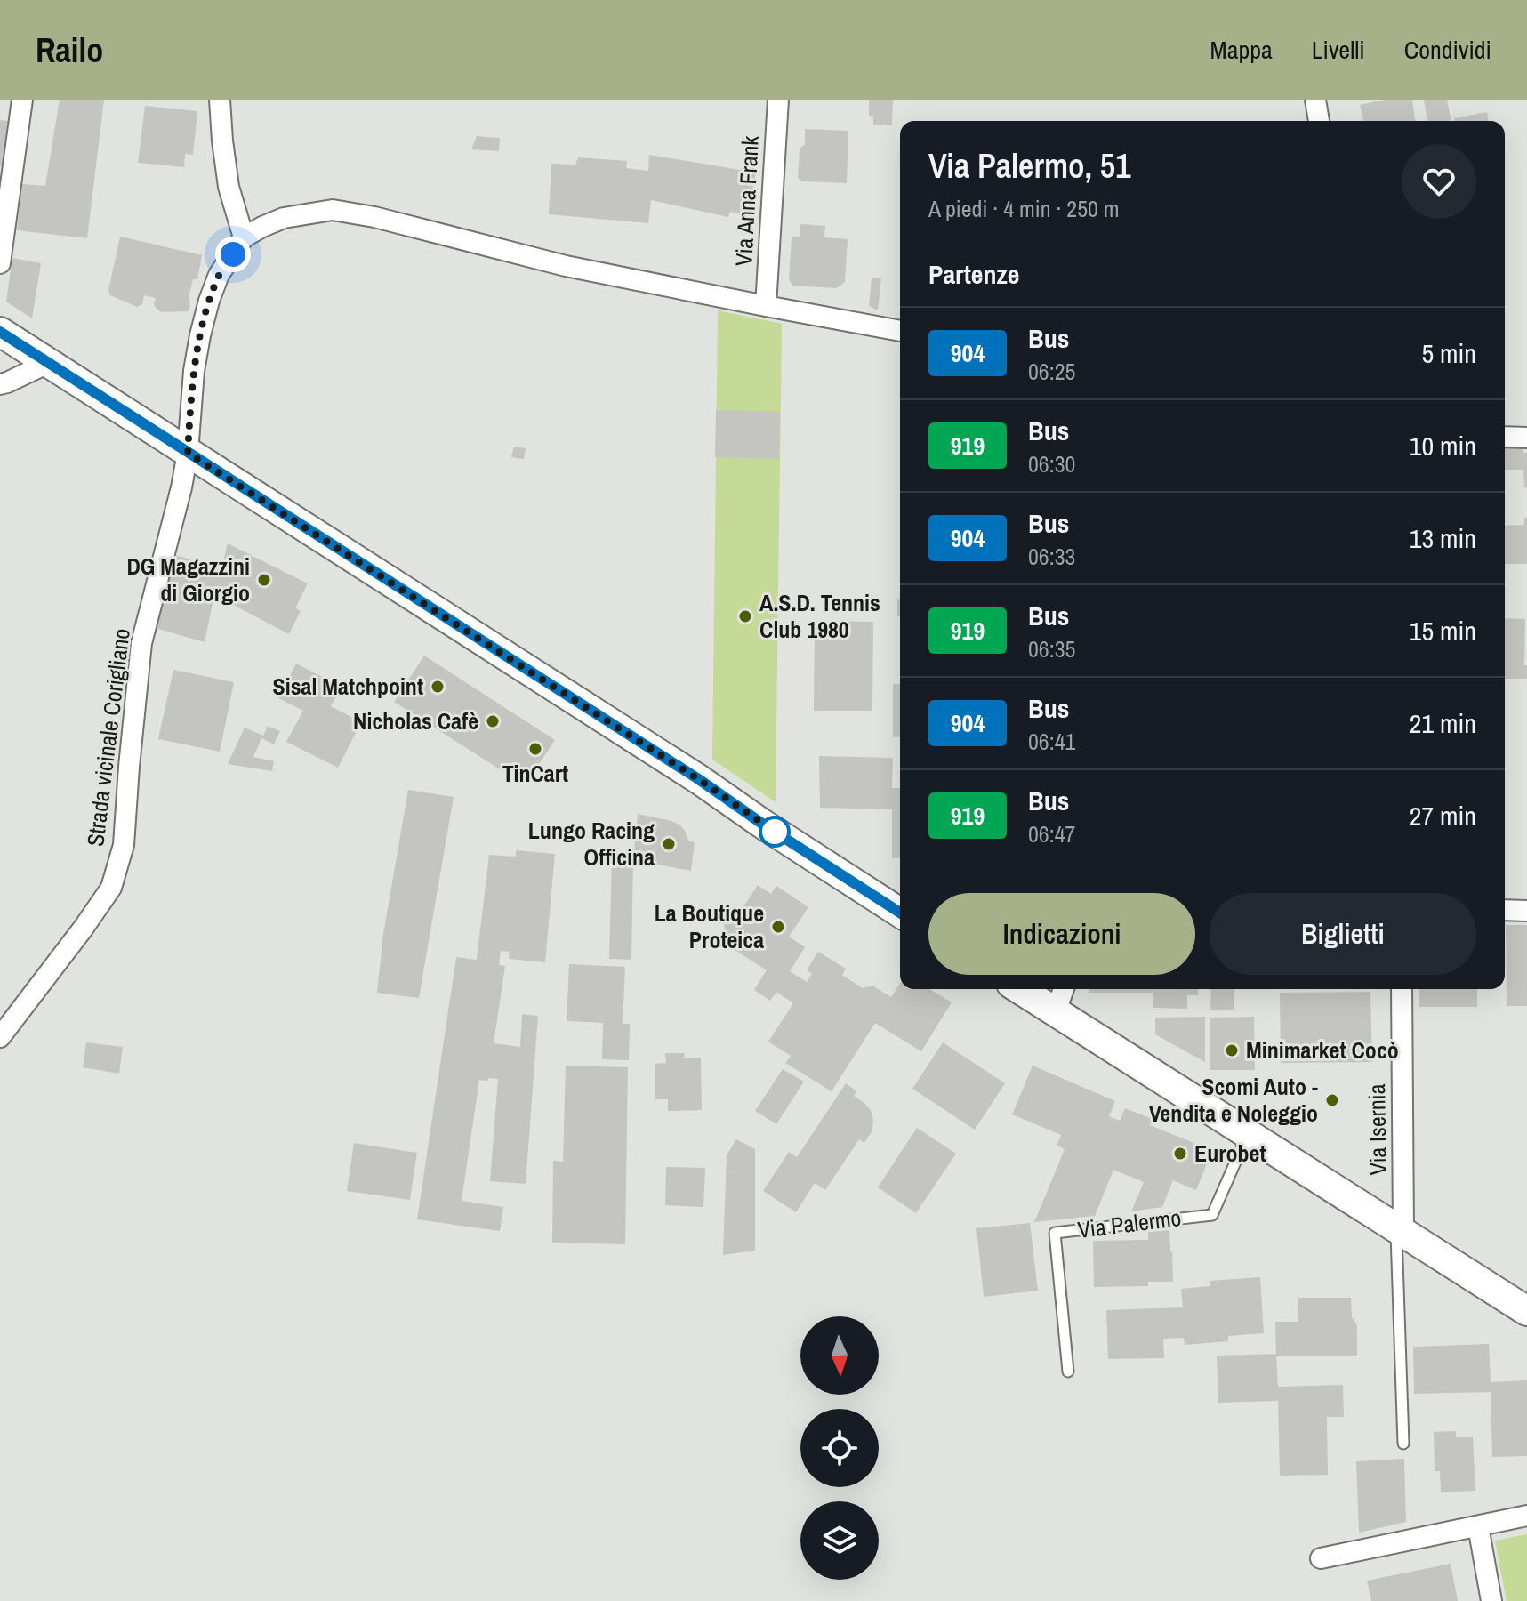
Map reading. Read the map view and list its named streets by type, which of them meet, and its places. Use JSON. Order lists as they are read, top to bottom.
{
  "streets": {
    "street": ["Via Anna Frank", "Strada vicinale Corigliano", "Via Isernia"],
    "lane": ["Via Palermo"]
  },
  "places": [
    "DG Magazzini di Giorgio",
    "A.S.D. Tennis Club 1980",
    "Sisal Matchpoint",
    "Nicholas Cafè",
    "TinCart",
    "Lungo Racing Officina",
    "La Boutique Proteica",
    "Minimarket Cocò",
    "Scomi Auto - Vendita e Noleggio",
    "Eurobet"
  ],
  "lines": ["bus line 904"],
  "north": "bottom",
  "page": {
    "header": "Railo",
    "nav": ["Mappa", "Livelli", "Condividi"],
    "heading": [
      ["Via Palermo, 51", "A piedi · 4 min · 250 m"],
      "Partenze"
    ],
    "list": [
      {
        "mark": "904",
        "name": "Bus",
        "note": "06:25",
        "value": "5 min"
      },
      {
        "mark": "919",
        "name": "Bus",
        "note": "06:30",
        "value": "10 min"
      },
      {
        "mark": "904",
        "name": "Bus",
        "note": "06:33",
        "value": "13 min"
      },
      {
        "mark": "919",
        "name": "Bus",
        "note": "06:35",
        "value": "15 min"
      },
      {
        "mark": "904",
        "name": "Bus",
        "note": "06:41",
        "value": "21 min"
      },
      {
        "mark": "919",
        "name": "Bus",
        "note": "06:47",
        "value": "27 min"
      }
    ],
    "buttons": ["Indicazioni", "Biglietti"]
  }
}
